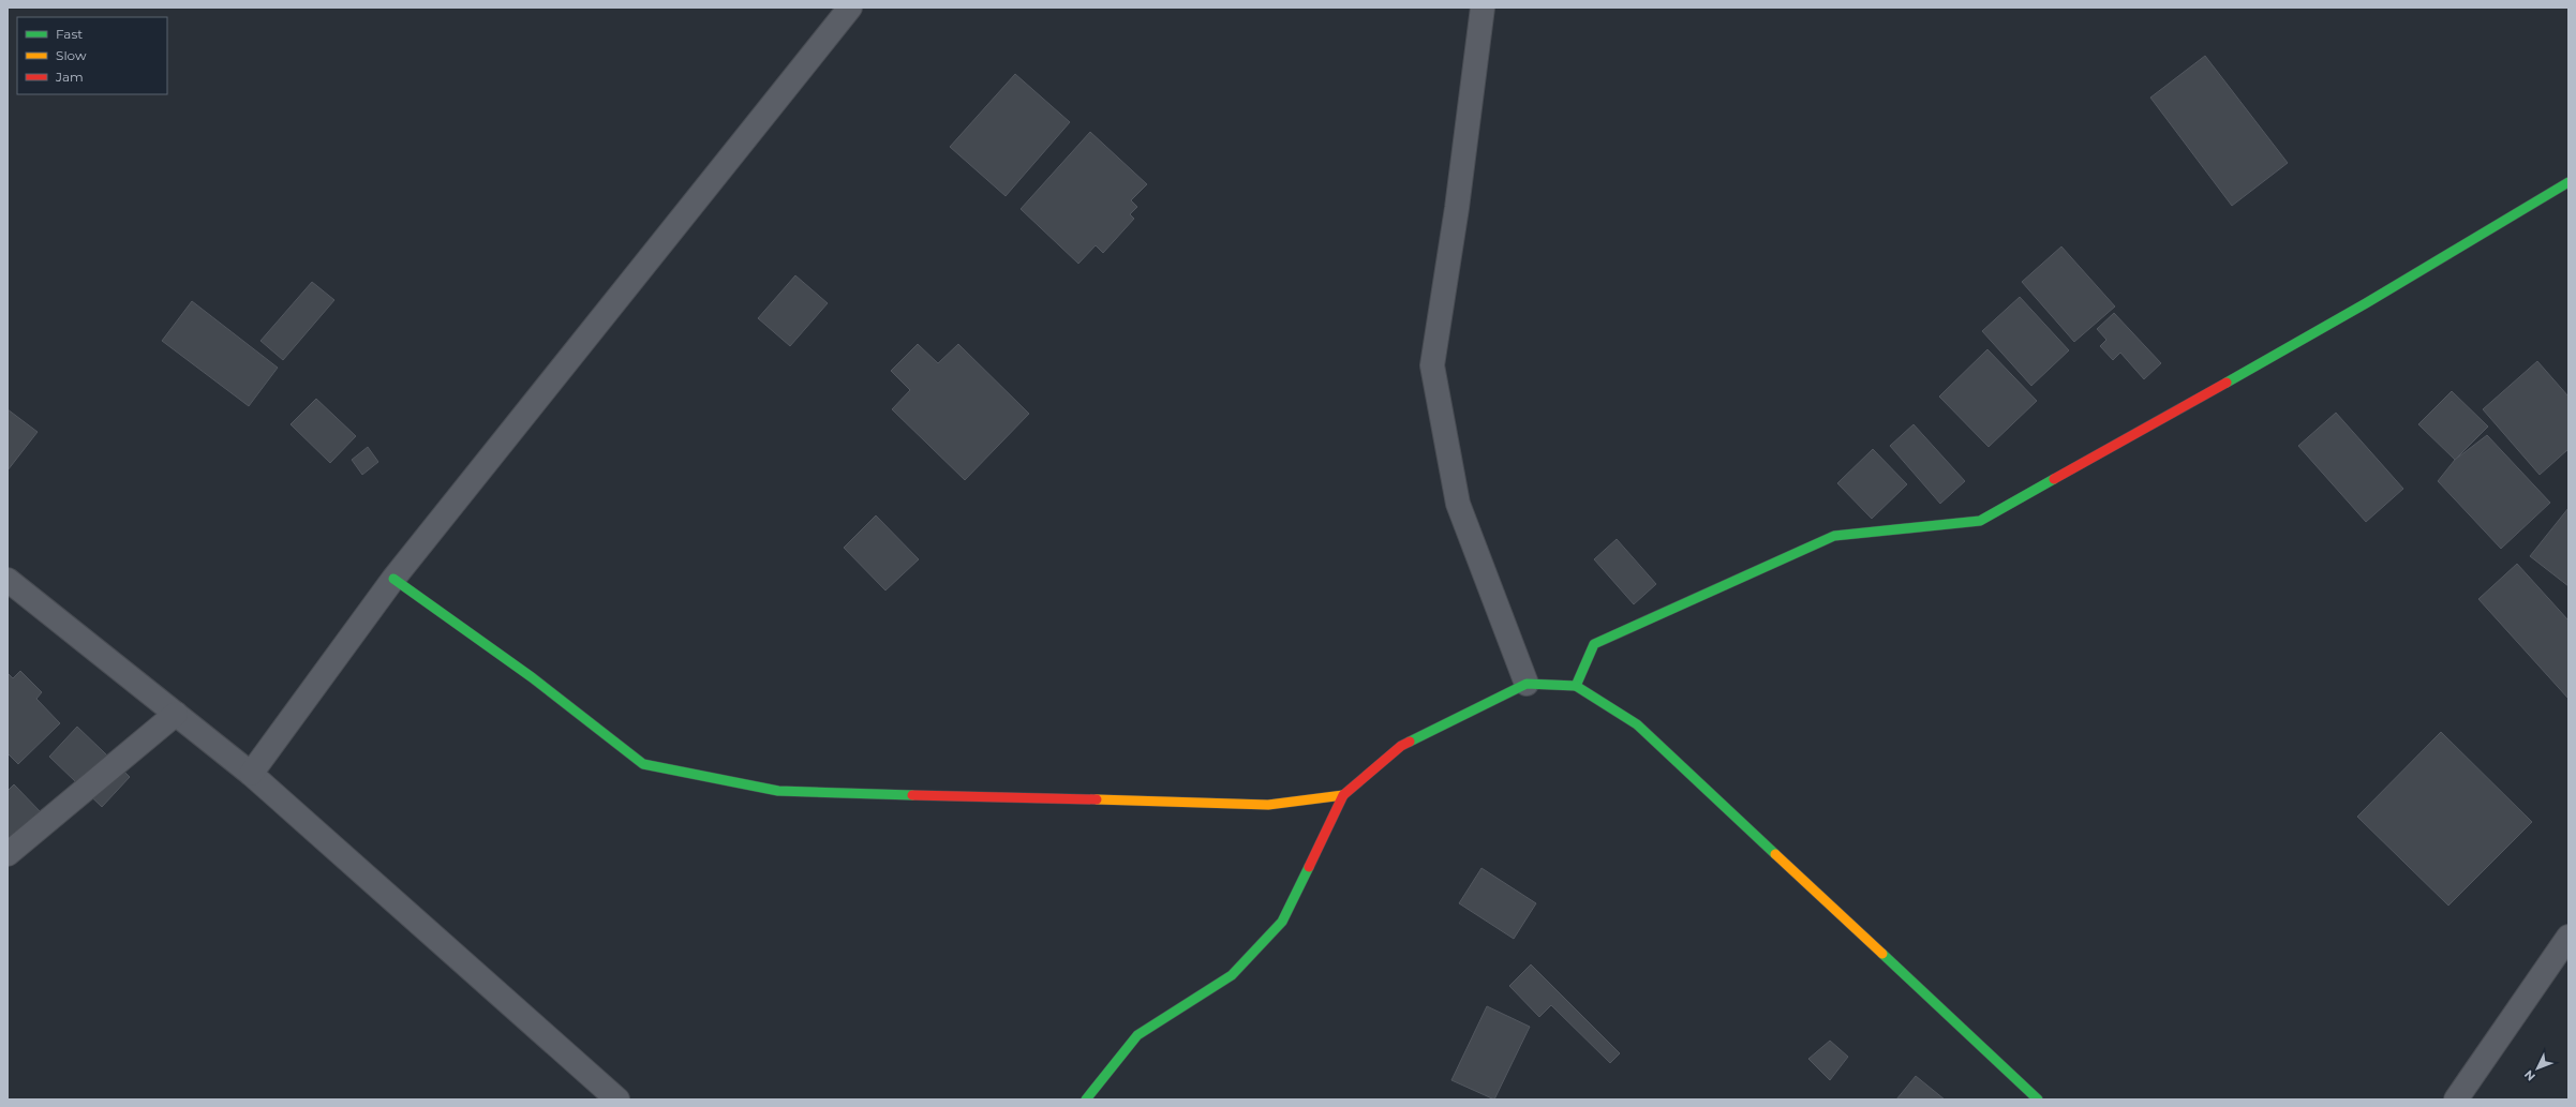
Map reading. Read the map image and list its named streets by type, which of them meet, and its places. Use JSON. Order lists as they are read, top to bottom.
{
  "legend": ["Fast", "Slow", "Jam"],
  "north": "bottom left"
}
